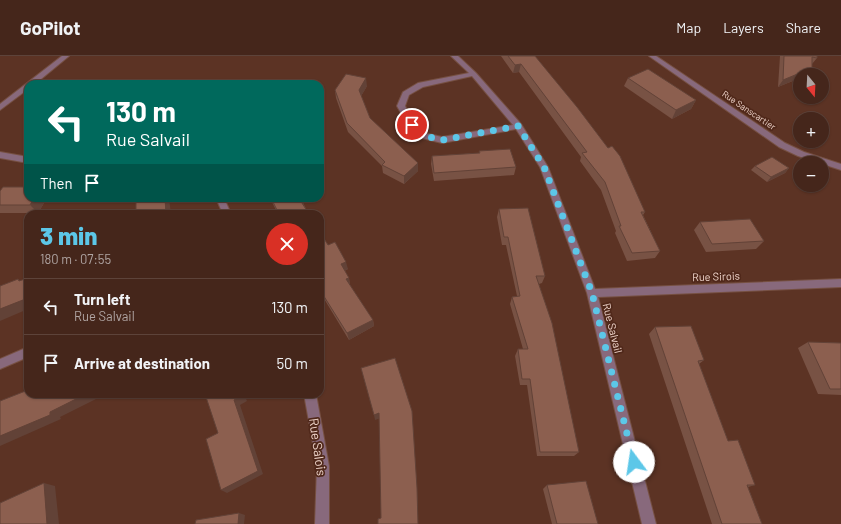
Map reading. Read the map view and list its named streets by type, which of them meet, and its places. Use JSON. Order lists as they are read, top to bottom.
{
  "streets": {
    "street": [
      "Rue Sanscartier",
      "Rue Sirois",
      "Rue Salvail",
      "Rue Salois"
    ]
  },
  "crossings": [
    ["Rue Sirois", "Rue Salvail"]
  ],
  "north": "bottom",
  "page": {
    "header": "GoPilot",
    "nav": ["Map", "Layers", "Share"],
    "map_buttons": ["+", "−"],
    "turn": ["130 m", "Rue Salvail"],
    "then": "Then",
    "heading": ["3 min", "180 m · 07:55"],
    "list": [
      {
        "name": "Turn left",
        "note": "Rue Salvail",
        "value": "130 m"
      },
      {
        "name": "Arrive at destination",
        "value": "50 m"
      }
    ]
  }
}
